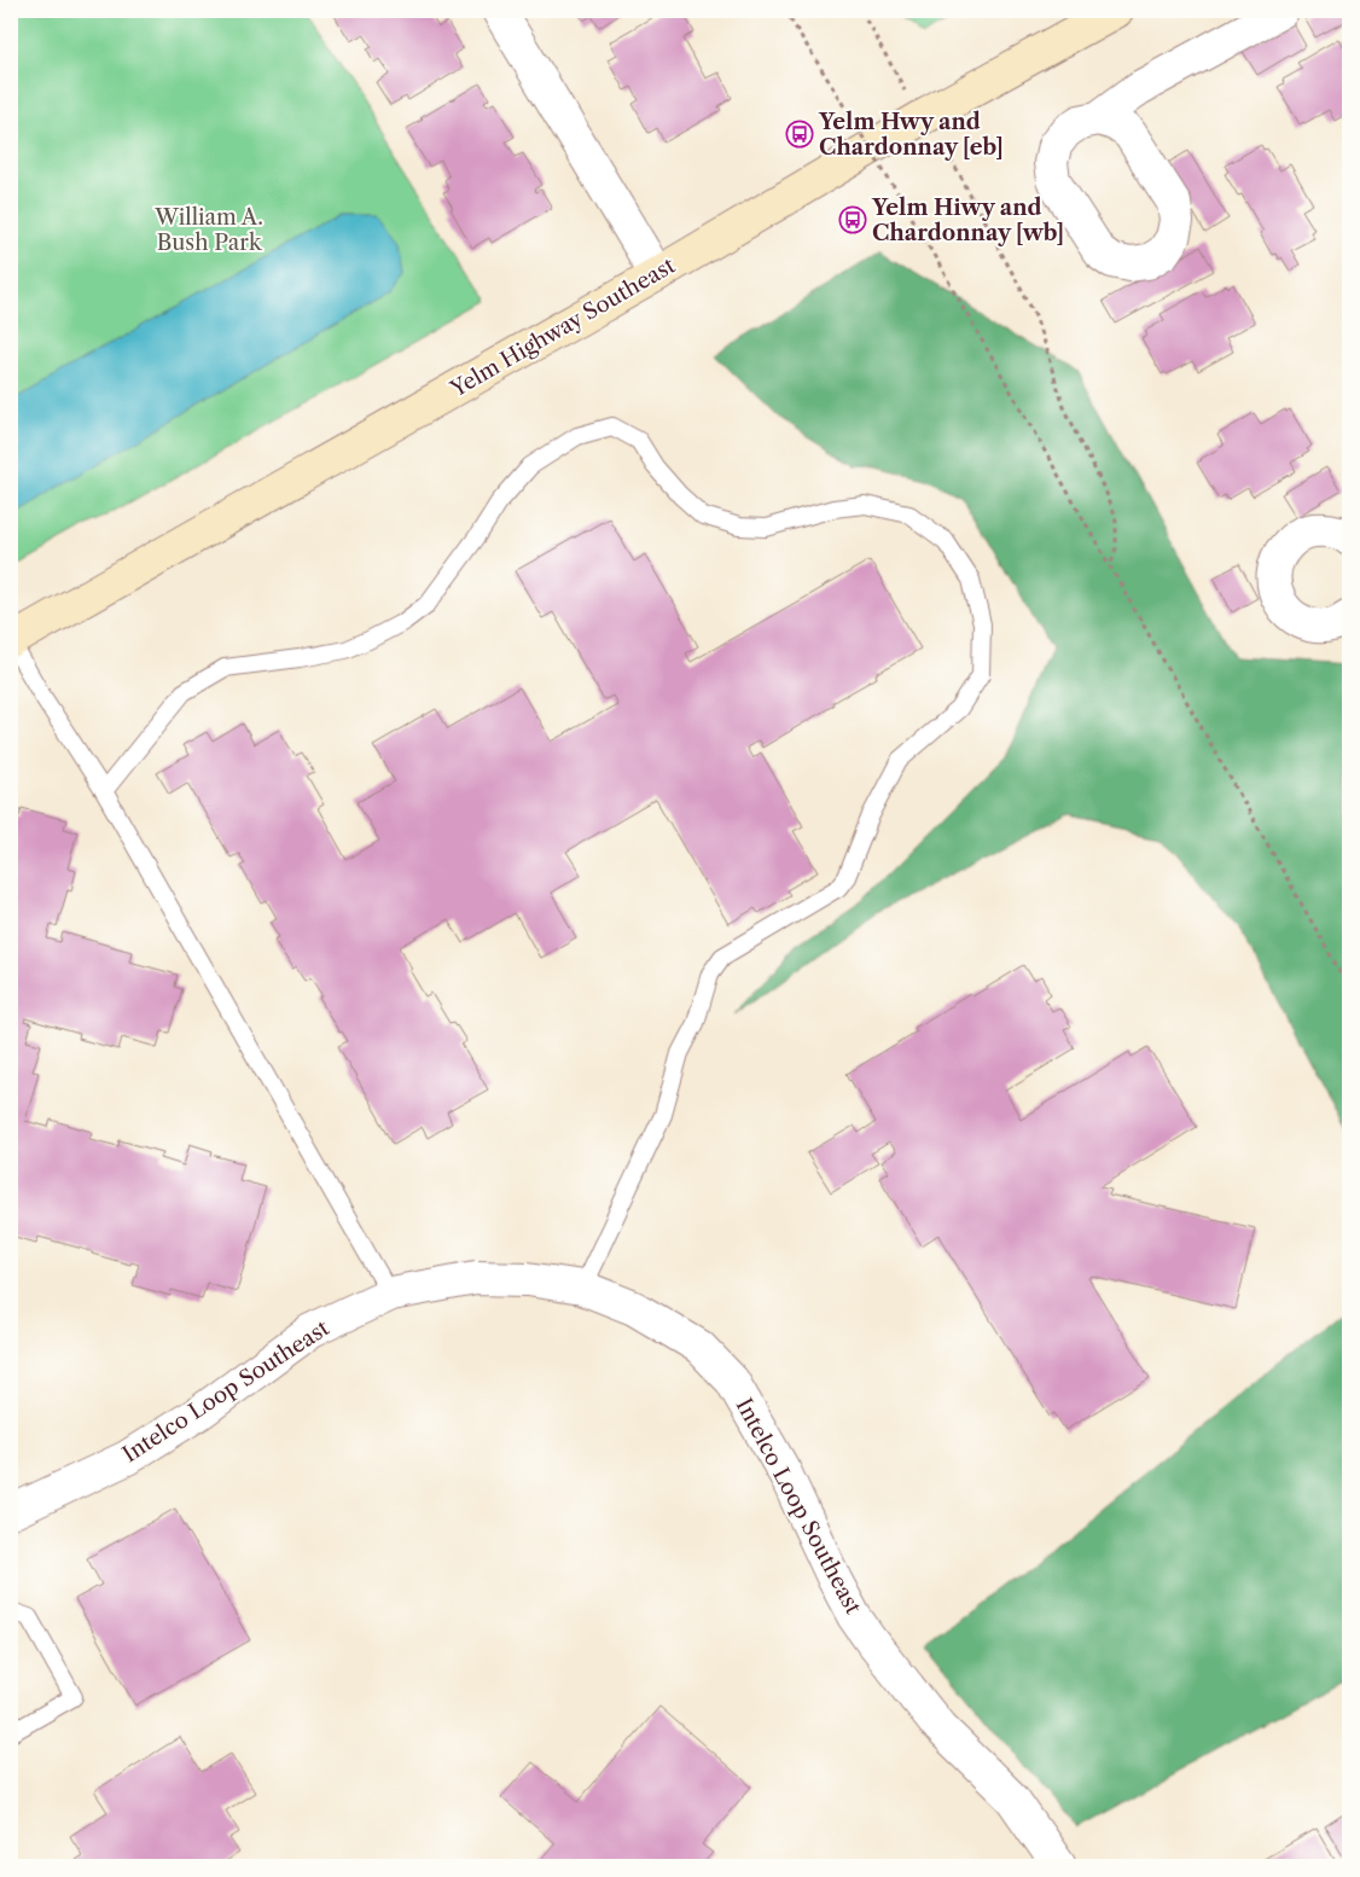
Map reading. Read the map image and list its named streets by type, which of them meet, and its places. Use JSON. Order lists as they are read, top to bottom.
{
  "streets": {
    "main road": ["Yelm Highway Southeast"],
    "street": ["Intelco Loop Southeast"]
  },
  "parks": ["William A. Bush Park"],
  "places": {
    "bus stop": ["Yelm Hwy and Chardonnay [eb]", "Yelm Hiwy and Chardonnay [wb]"]
  }
}
